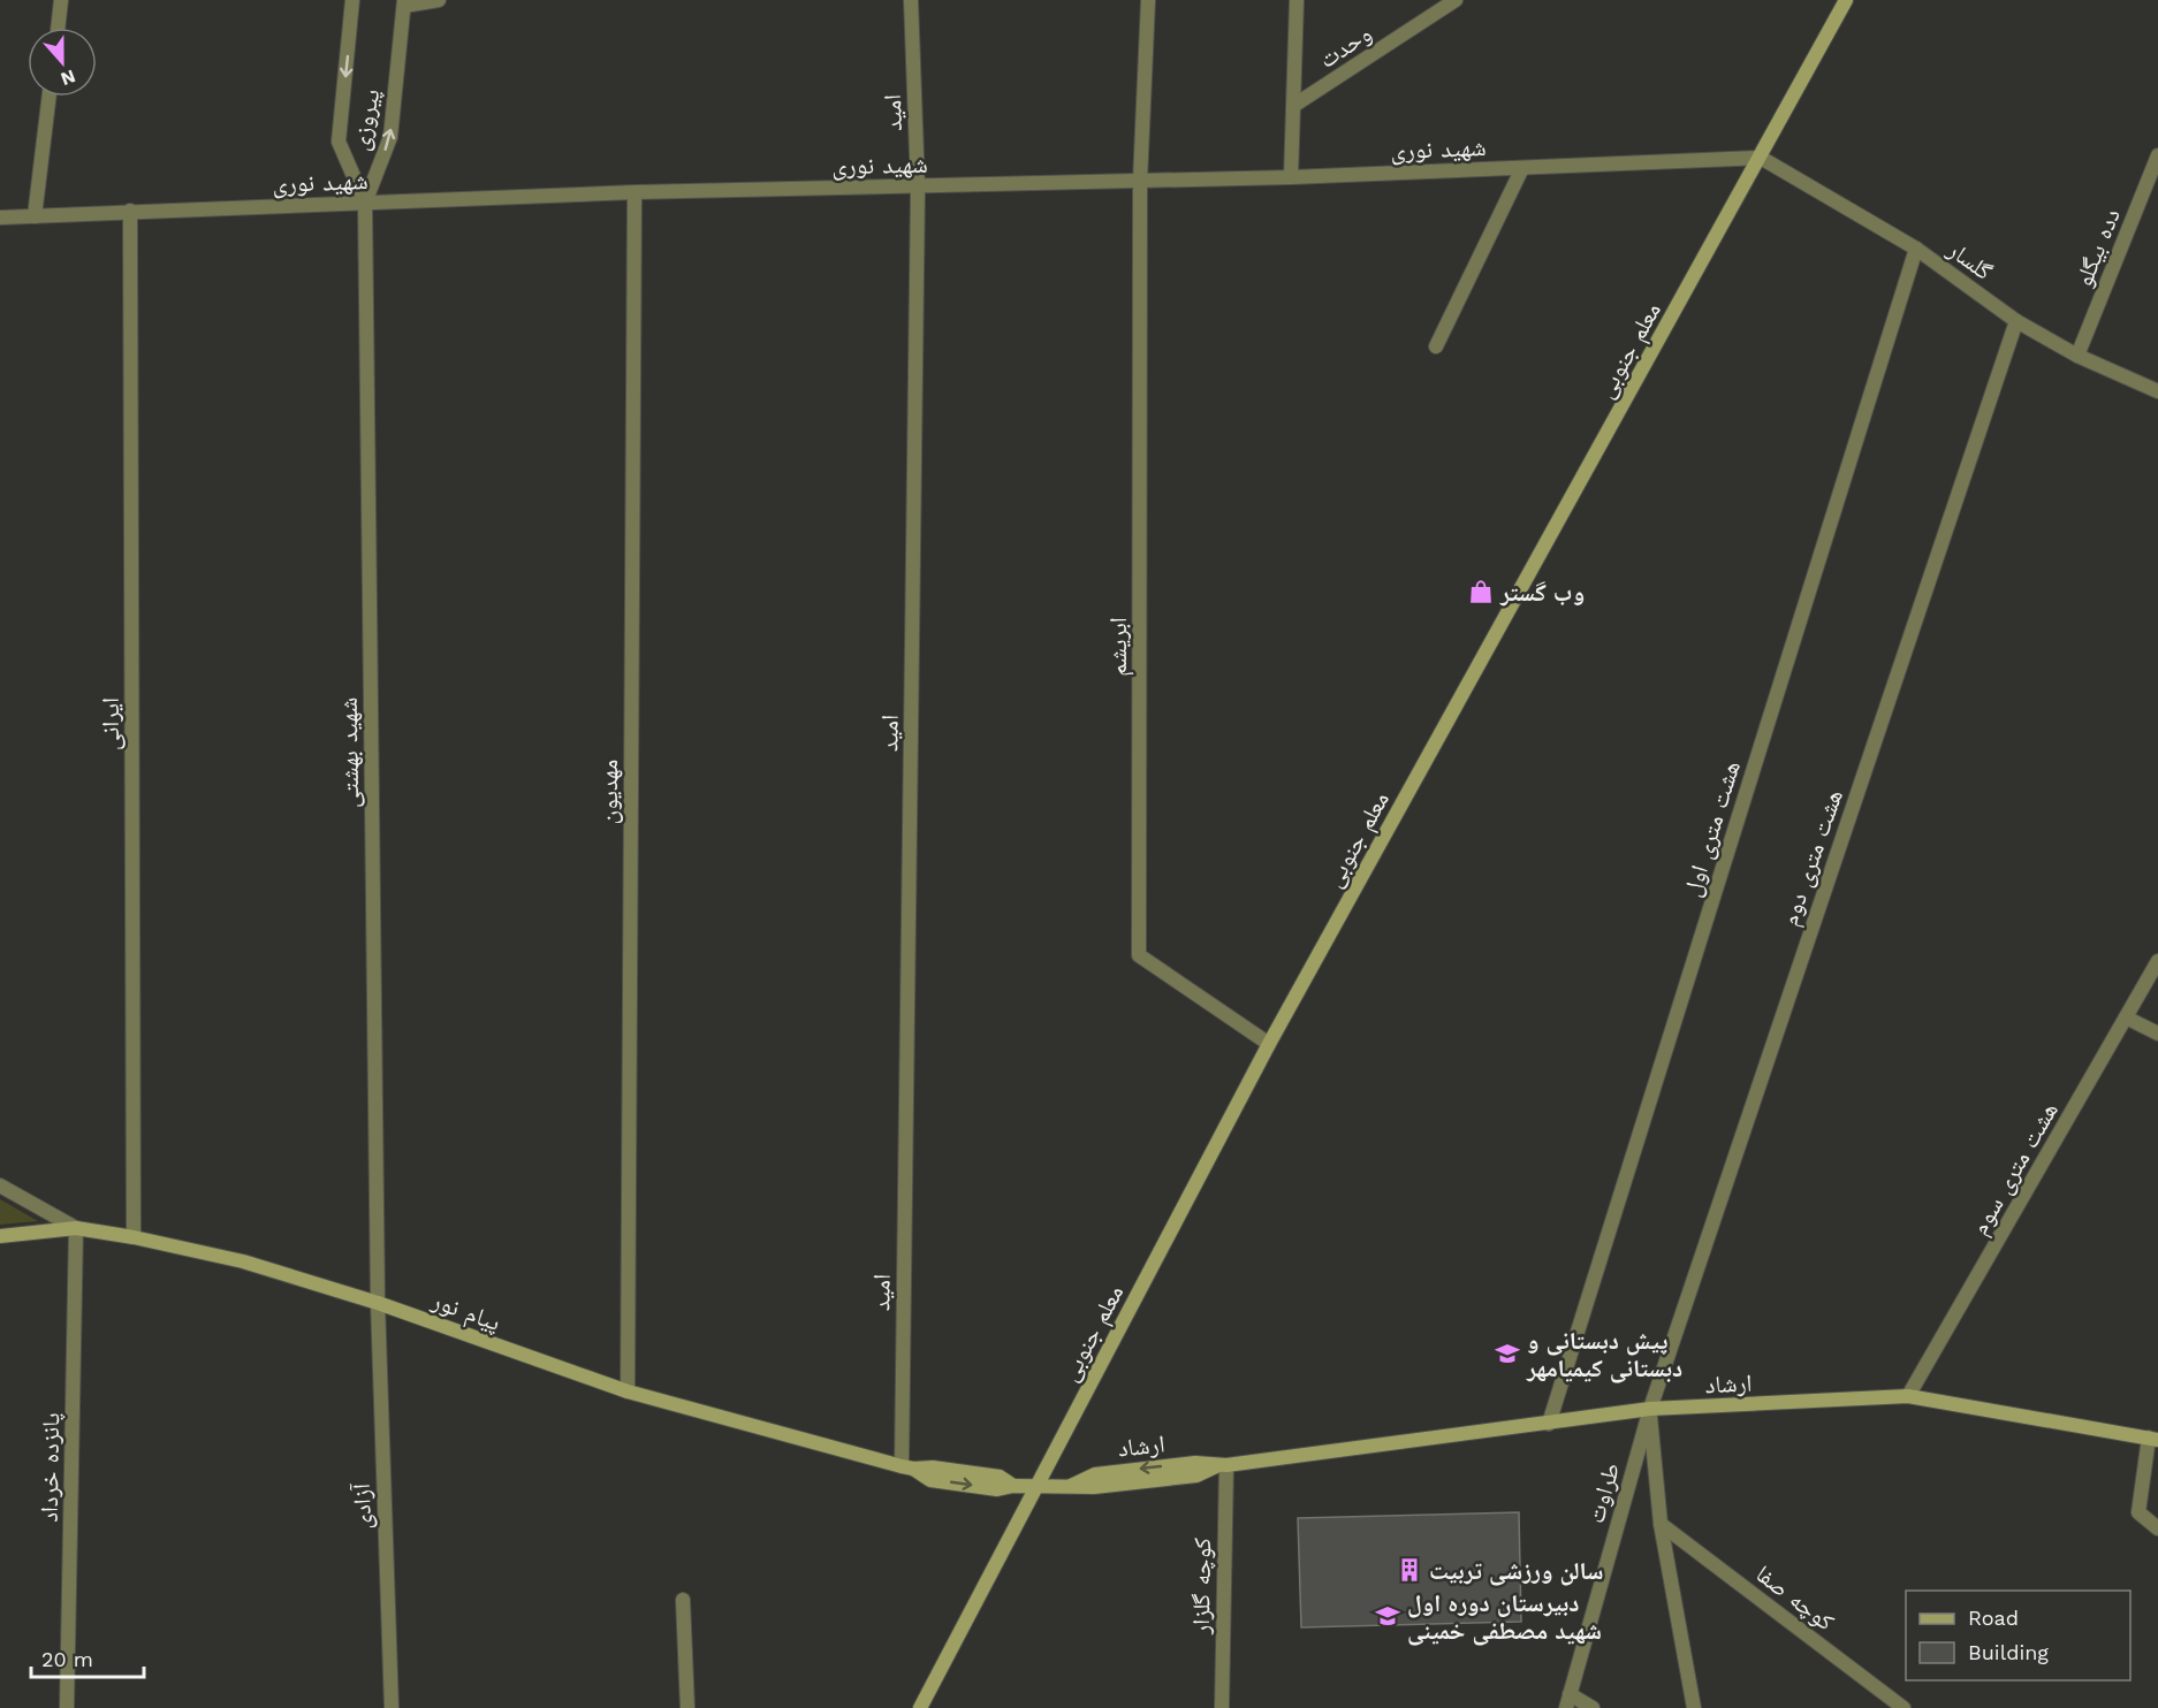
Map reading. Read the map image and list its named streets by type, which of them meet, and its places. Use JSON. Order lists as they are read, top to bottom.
{
  "streets": {
    "main road": ["معلم جنوبی", "پیام نور", "ارشاد"],
    "street": [
      "وحدت",
      "امید",
      "پیروزی",
      "شهید نوری",
      "دده بیگلو",
      "گلسار",
      "ابریشم",
      "ایرانی",
      "شهید بهشتی",
      "مهدیون",
      "هشت متری اول",
      "هشت متری دوم",
      "هشت متری سوم",
      "پانزده خرداد",
      "طراوت",
      "آزادی",
      "کوچه گلزار",
      "کوچه صفا"
    ]
  },
  "crossings": [
    ["امید", "شهید نوری"],
    ["امید", "پیام نور"],
    ["پیروزی", "شهید نوری"],
    ["پیروزی", "شهید بهشتی"],
    ["شهید نوری", "گلسار"],
    ["شهید نوری", "معلم جنوبی"],
    ["شهید نوری", "ابریشم"],
    ["شهید نوری", "ایرانی"],
    ["شهید نوری", "شهید بهشتی"],
    ["شهید نوری", "مهدیون"],
    ["دده بیگلو", "گلسار"],
    ["گلسار", "معلم جنوبی"],
    ["گلسار", "هشت متری اول"],
    ["گلسار", "هشت متری دوم"],
    ["معلم جنوبی", "ابریشم"],
    ["معلم جنوبی", "پیام نور"],
    ["معلم جنوبی", "ارشاد"],
    ["ایرانی", "پیام نور"],
    ["شهید بهشتی", "پیام نور"],
    ["شهید بهشتی", "آزادی"],
    ["مهدیون", "پیام نور"],
    ["هشت متری اول", "ارشاد"],
    ["هشت متری دوم", "ارشاد"],
    ["هشت متری دوم", "طراوت"],
    ["هشت متری سوم", "ارشاد"],
    ["پیام نور", "ارشاد"],
    ["پیام نور", "پانزده خرداد"],
    ["پیام نور", "آزادی"],
    ["ارشاد", "طراوت"],
    ["ارشاد", "کوچه گلزار"]
  ],
  "places": {
    "shop": ["وب گستر"],
    "school or university": ["پیش دبستانی و دبستانی کیمیامهر", "دبیرستان دوره اول شهید مصطفی خمینی"],
    "building": ["سالن ورزشی تربیت"]
  },
  "legend": ["Road", "Building"],
  "scale_bar": "20 m",
  "north": "bottom"
}
